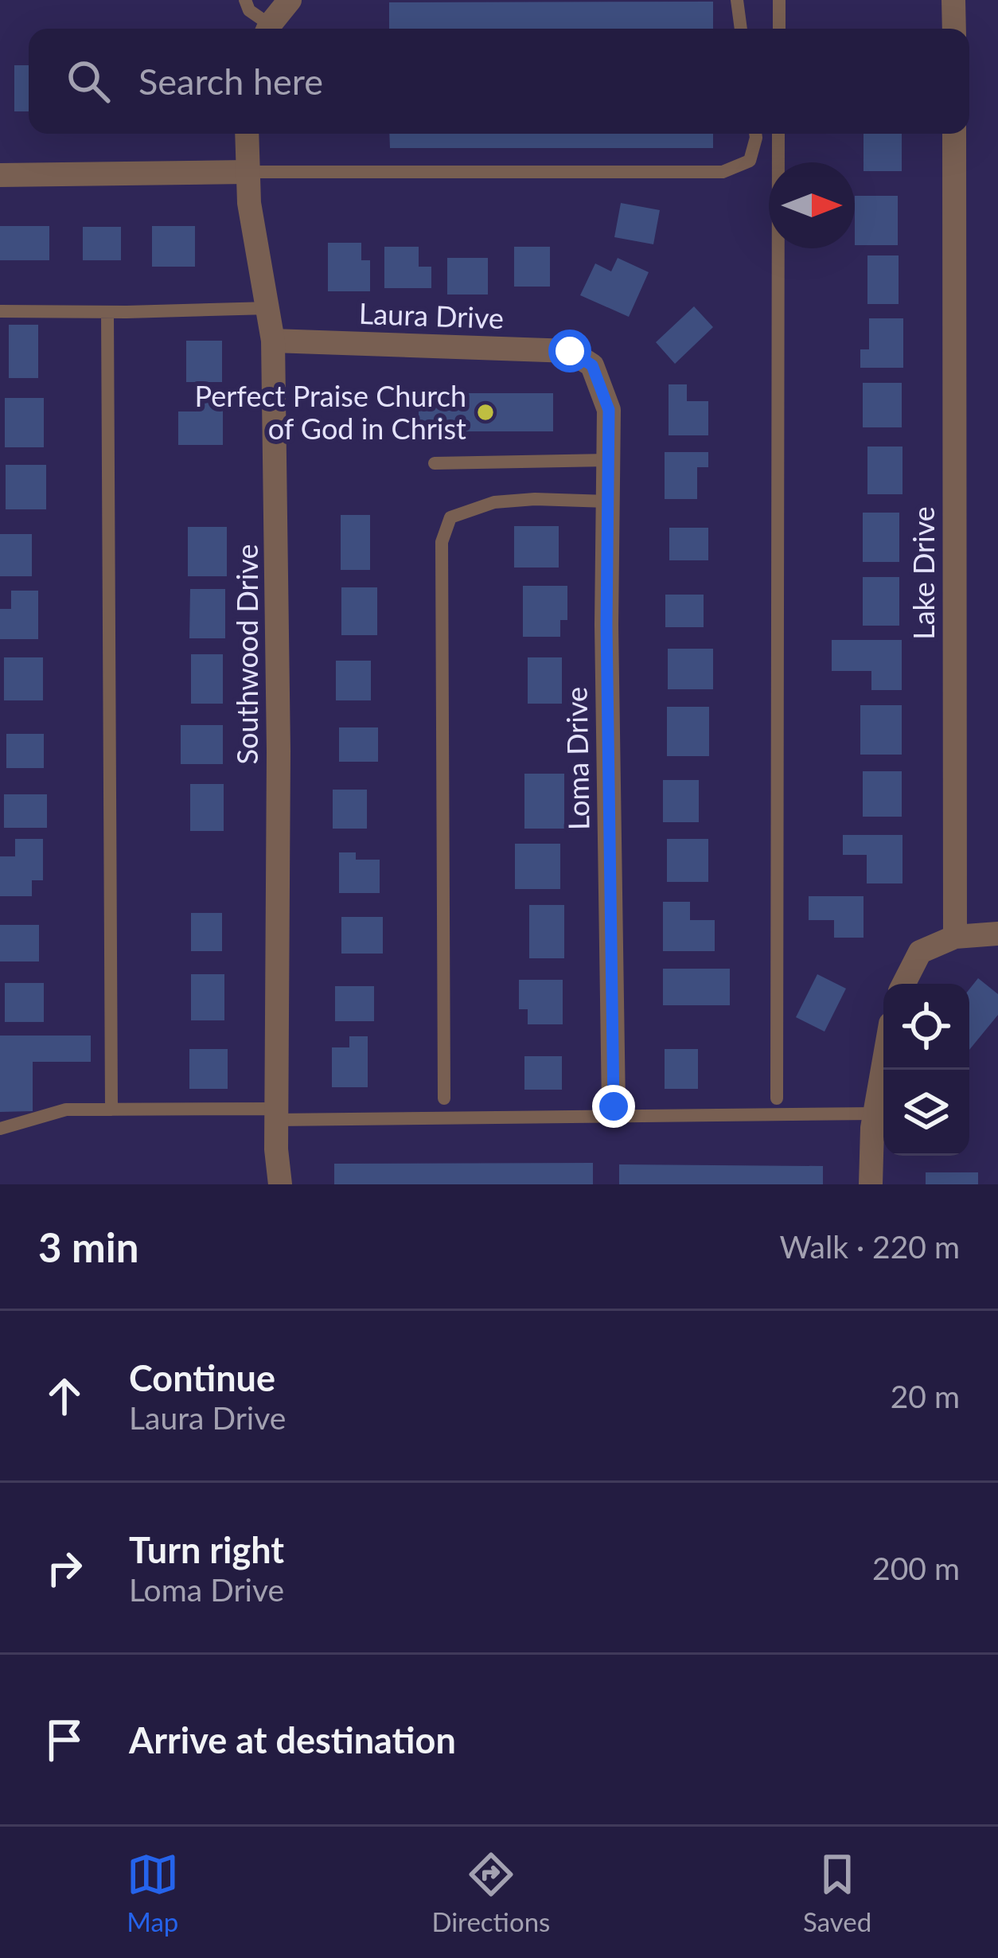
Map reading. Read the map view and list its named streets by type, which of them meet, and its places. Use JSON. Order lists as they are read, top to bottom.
{
  "streets": {
    "street": [
      "Laura Drive",
      "Lake Drive",
      "Southwood Drive",
      "Loma Drive"
    ]
  },
  "crossings": [
    ["Laura Drive", "Southwood Drive"],
    ["Laura Drive", "Loma Drive"]
  ],
  "places": ["Perfect Praise Church of God in Christ"],
  "north": "right",
  "page": {
    "search": "Search here",
    "heading": ["3 min", "Walk · 220 m"],
    "list": [
      ["Continue", "Laura Drive", "20 m"],
      ["Turn right", "Loma Drive", "200 m"],
      "Arrive at destination"
    ],
    "nav": ["Map", "Directions", "Saved"]
  }
}
